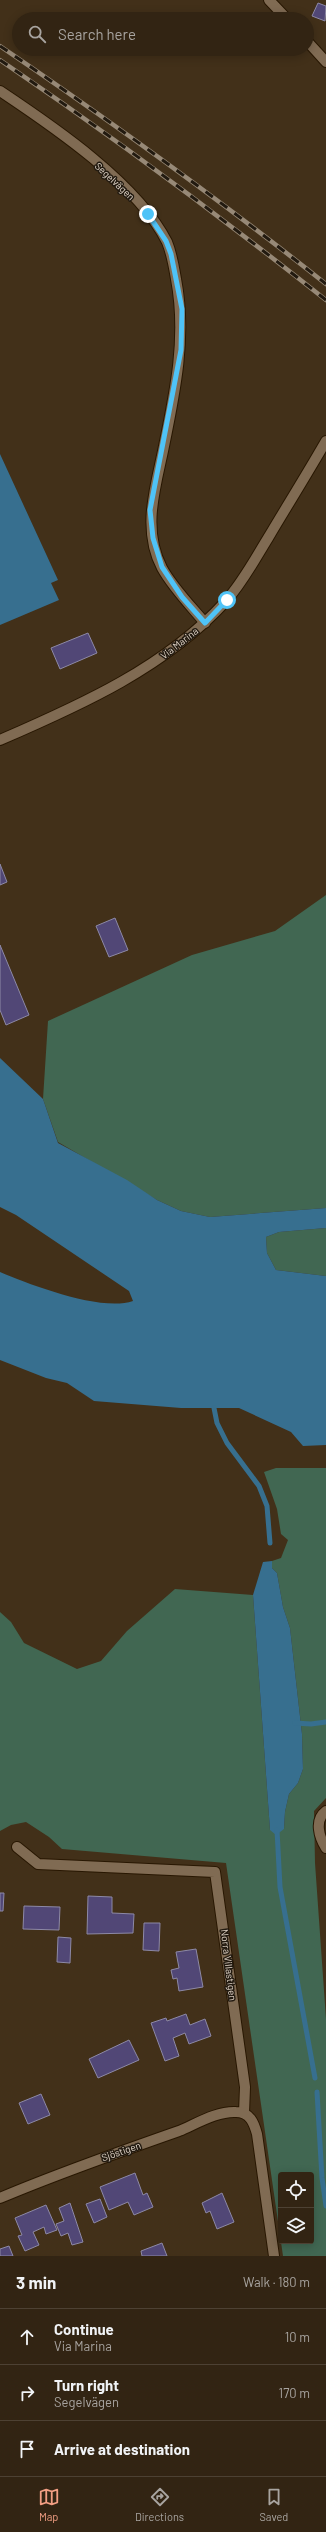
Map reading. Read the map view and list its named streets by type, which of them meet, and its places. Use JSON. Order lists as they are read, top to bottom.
{
  "streets": {
    "street": [
      "Segelvägen",
      "Via Marina",
      "Norra Villastigen",
      "Sjöstigen"
    ]
  },
  "crossings": [
    ["Segelvägen", "Via Marina"],
    ["Norra Villastigen", "Sjöstigen"]
  ],
  "page": {
    "search": "Search here",
    "heading": ["3 min", "Walk · 180 m"],
    "list": [
      ["Continue", "Via Marina", "10 m"],
      ["Turn right", "Segelvägen", "170 m"],
      "Arrive at destination"
    ],
    "nav": ["Map", "Directions", "Saved"]
  }
}
